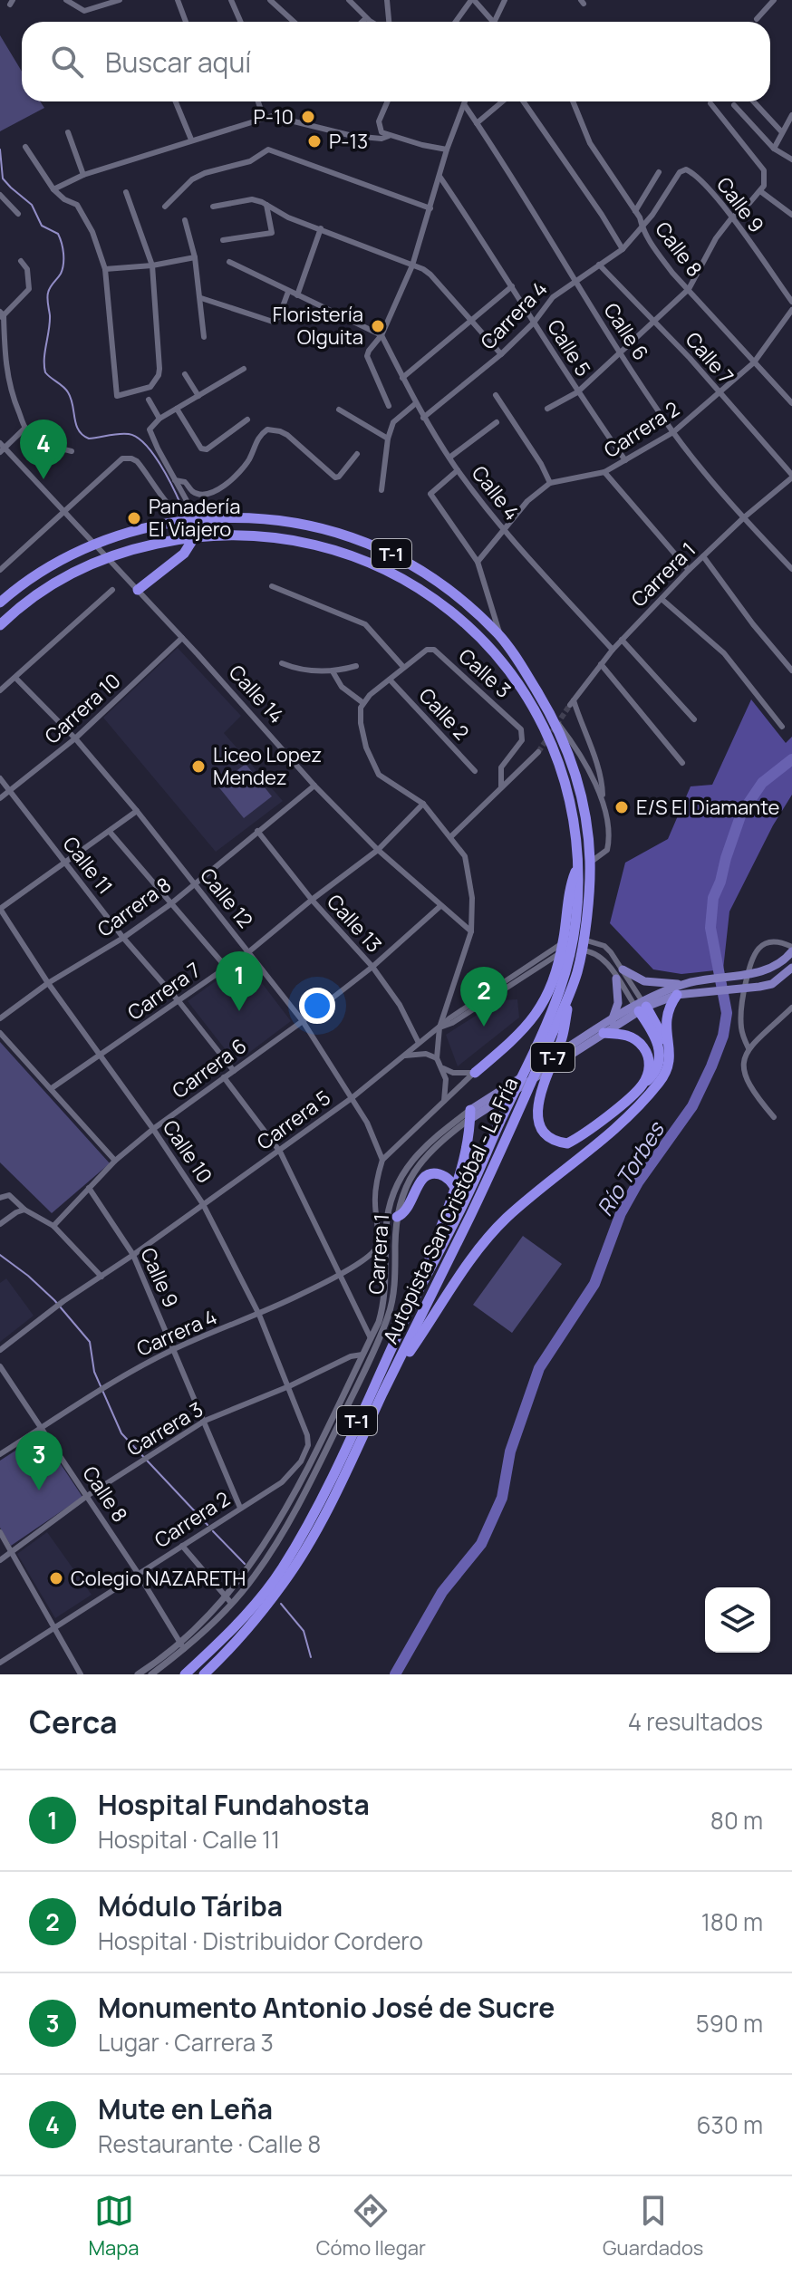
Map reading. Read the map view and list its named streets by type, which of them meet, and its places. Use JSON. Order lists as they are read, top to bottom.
{
  "streets": {
    "highway": ["T-1", "Autopista San Cristóbal - La Fría"],
    "main road": ["Carrera 1", "T-7"],
    "street": [
      "Calle 9",
      "Calle 8",
      "Carrera 4",
      "Calle 6",
      "Calle 5",
      "Calle 7",
      "Carrera 2",
      "Calle 4",
      "Calle 3",
      "Calle 14",
      "Carrera 10",
      "Calle 2",
      "Calle 11",
      "Calle 12",
      "Carrera 8",
      "Calle 13",
      "Carrera 7",
      "Carrera 6",
      "Carrera 5",
      "Calle 10",
      "Carrera 3"
    ]
  },
  "crossings": [
    ["Calle 9", "Carrera 4"],
    ["Calle 9", "Carrera 2"],
    ["Calle 9", "Carrera 6"],
    ["Calle 9", "Carrera 5"],
    ["Calle 9", "Carrera 3"],
    ["Calle 8", "Carrera 4"],
    ["Calle 8", "Carrera 2"],
    ["Calle 8", "Carrera 1"],
    ["Calle 8", "Carrera 3"],
    ["Carrera 4", "Calle 6"],
    ["Carrera 4", "Calle 5"],
    ["Carrera 4", "Calle 7"],
    ["Carrera 4", "Calle 4"],
    ["Carrera 4", "Calle 12"],
    ["Carrera 4", "Calle 10"],
    ["Calle 6", "Carrera 2"],
    ["Calle 6", "Carrera 1"],
    ["Calle 5", "Carrera 2"],
    ["Calle 7", "Carrera 2"],
    ["Calle 7", "Carrera 1"],
    ["Carrera 2", "Calle 4"],
    ["Carrera 2", "Calle 10"],
    ["Calle 4", "Carrera 1"],
    ["T-1", "Autopista San Cristóbal - La Fría"],
    ["Carrera 1", "T-7"],
    ["Carrera 1", "Carrera 3"],
    ["Calle 3", "Calle 2"],
    ["Calle 14", "Carrera 10"],
    ["Calle 14", "Carrera 8"],
    ["Calle 14", "Carrera 7"],
    ["Calle 14", "Carrera 6"],
    ["Carrera 10", "Calle 11"],
    ["Carrera 10", "Calle 12"],
    ["Calle 11", "Carrera 8"],
    ["Calle 11", "Carrera 7"],
    ["Calle 11", "Carrera 6"],
    ["Calle 12", "Carrera 8"],
    ["Calle 12", "Carrera 7"],
    ["Calle 12", "Carrera 6"],
    ["Calle 12", "Carrera 5"],
    ["Carrera 8", "Calle 13"],
    ["Carrera 8", "Calle 10"],
    ["Calle 13", "Carrera 7"],
    ["Calle 13", "Carrera 6"],
    ["Calle 13", "Carrera 5"],
    ["Carrera 7", "Calle 10"],
    ["Carrera 6", "Calle 10"],
    ["Carrera 5", "Calle 10"],
    ["Calle 10", "Carrera 3"]
  ],
  "water": ["Río Torbes"],
  "places": [
    "P-10",
    "P-13",
    "Floristería Olguita",
    "Panadería El Viajero",
    "Liceo Lopez Mendez",
    "E/S El Diamante",
    "Colegio NAZARETH"
  ],
  "page": {
    "search": "Buscar aquí",
    "pins": [
      "4",
      "1",
      "2",
      "3"
    ],
    "heading": ["Cerca", "4 resultados"],
    "list": [
      {
        "mark": "1",
        "name": "Hospital Fundahosta",
        "note": "Hospital · Calle 11",
        "value": "80 m"
      },
      {
        "mark": "2",
        "name": "Módulo Táriba",
        "note": "Hospital · Distribuidor Cordero",
        "value": "180 m"
      },
      {
        "mark": "3",
        "name": "Monumento Antonio José de Sucre",
        "note": "Lugar · Carrera 3",
        "value": "590 m"
      },
      {
        "mark": "4",
        "name": "Mute en Leña",
        "note": "Restaurante · Calle 8",
        "value": "630 m"
      }
    ],
    "nav": ["Mapa", "Cómo llegar", "Guardados"]
  }
}
